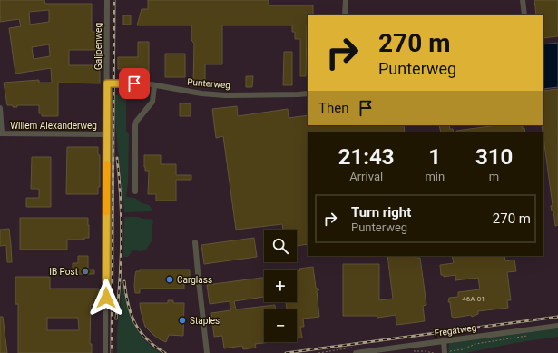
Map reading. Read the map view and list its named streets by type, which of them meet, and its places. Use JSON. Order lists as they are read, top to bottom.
{
  "streets": {
    "street": [
      "Galjoenweg",
      "Punterweg",
      "Willem Alexanderweg",
      "Fregatweg"
    ]
  },
  "crossings": [
    ["Galjoenweg", "Punterweg"],
    ["Galjoenweg", "Willem Alexanderweg"]
  ],
  "places": ["IB Post", "Carglass", "Staples"],
  "house_numbers": ["46A-01"],
  "page": {
    "turn": ["270 m", "Punterweg"],
    "then": "Then",
    "eta": [
      "21:43",
      "Arrival",
      "1",
      "min",
      "310",
      "m"
    ],
    "list": [
      {
        "name": "Turn right",
        "note": "Punterweg",
        "value": "270 m"
      }
    ],
    "map_buttons": ["+", "−"]
  }
}
